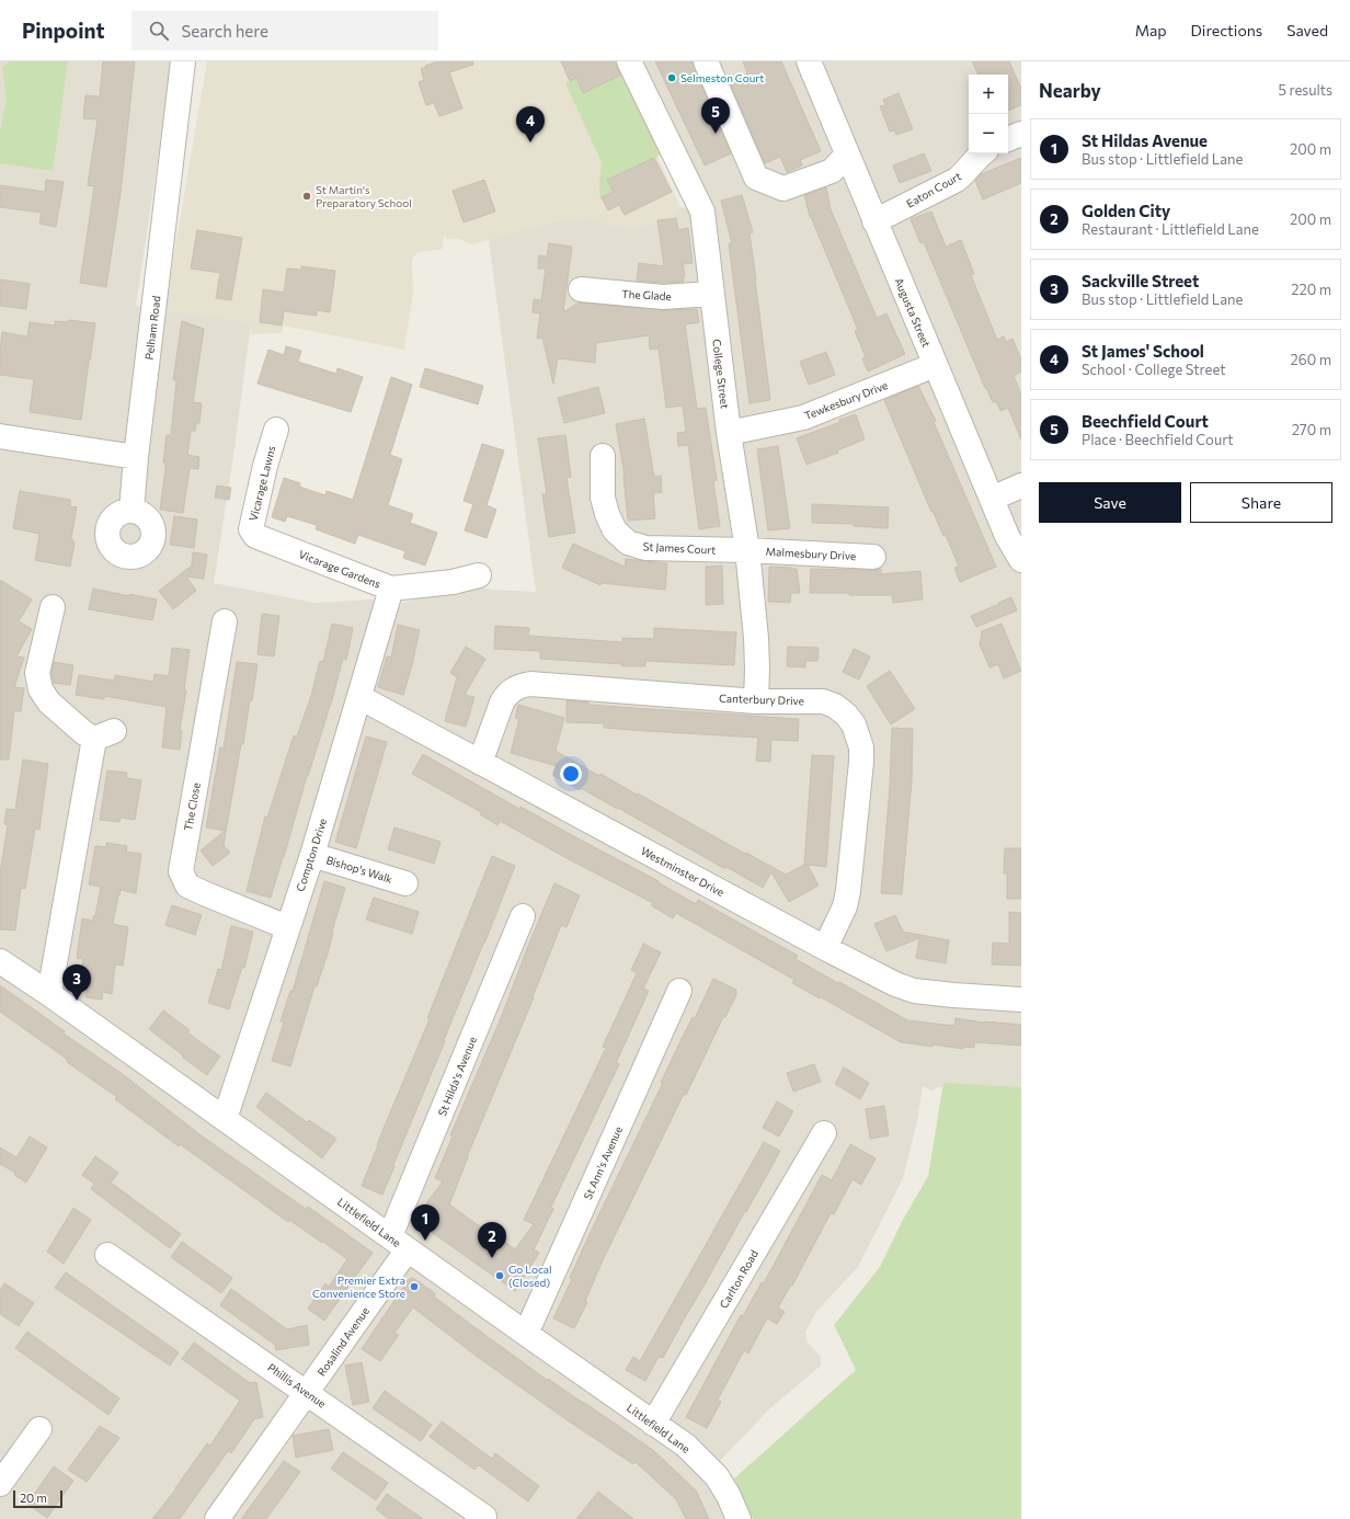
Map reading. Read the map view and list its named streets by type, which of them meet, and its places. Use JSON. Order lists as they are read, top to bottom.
{
  "streets": {
    "street": [
      "Eaton Court",
      "The Glade",
      "Augusta Street",
      "Pelham Road",
      "College Street",
      "Tewkesbury Drive",
      "Vicarage Lawns",
      "St James Court",
      "Malmesbury Drive",
      "Vicarage Gardens",
      "Canterbury Drive",
      "The Close",
      "Compton Drive",
      "Bishop's Walk",
      "Westminster Drive",
      "St Hilda's Avenue",
      "St Ann's Avenue",
      "Littlefield Lane",
      "Carlton Road",
      "Rosalind Avenue",
      "Phillis Avenue"
    ]
  },
  "crossings": [
    ["Eaton Court", "Augusta Street"],
    ["The Glade", "College Street"],
    ["Augusta Street", "Tewkesbury Drive"],
    ["College Street", "Tewkesbury Drive"],
    ["College Street", "St James Court"],
    ["College Street", "Malmesbury Drive"],
    ["College Street", "Canterbury Drive"],
    ["Vicarage Lawns", "Vicarage Gardens"],
    ["St James Court", "Malmesbury Drive"],
    ["Vicarage Gardens", "Compton Drive"],
    ["Canterbury Drive", "Westminster Drive"],
    ["The Close", "Compton Drive"],
    ["Compton Drive", "Bishop's Walk"],
    ["Compton Drive", "Westminster Drive"],
    ["Compton Drive", "Littlefield Lane"],
    ["St Hilda's Avenue", "Littlefield Lane"],
    ["St Hilda's Avenue", "Rosalind Avenue"],
    ["St Ann's Avenue", "Littlefield Lane"],
    ["Littlefield Lane", "Carlton Road"],
    ["Littlefield Lane", "Rosalind Avenue"],
    ["Rosalind Avenue", "Phillis Avenue"]
  ],
  "places": [
    "Selmeston Court",
    "St Martin's Preparatory School",
    "Go Local (Closed)",
    "Premier Extra Convenience Store"
  ],
  "scale_bar": "20 m",
  "page": {
    "header": "Pinpoint",
    "search": "Search here",
    "nav": ["Map", "Directions", "Saved"],
    "heading": ["Nearby", "5 results"],
    "map_buttons": ["+", "−"],
    "pins": [
      "5",
      "4",
      "3",
      "1",
      "2"
    ],
    "list": [
      {
        "mark": "1",
        "name": "St Hildas Avenue",
        "note": "Bus stop · Littlefield Lane",
        "value": "200 m"
      },
      {
        "mark": "2",
        "name": "Golden City",
        "note": "Restaurant · Littlefield Lane",
        "value": "200 m"
      },
      {
        "mark": "3",
        "name": "Sackville Street",
        "note": "Bus stop · Littlefield Lane",
        "value": "220 m"
      },
      {
        "mark": "4",
        "name": "St James' School",
        "note": "School · College Street",
        "value": "260 m"
      },
      {
        "mark": "5",
        "name": "Beechfield Court",
        "note": "Place · Beechfield Court",
        "value": "270 m"
      }
    ],
    "buttons": ["Save", "Share"],
    "scale": "20 m"
  }
}
